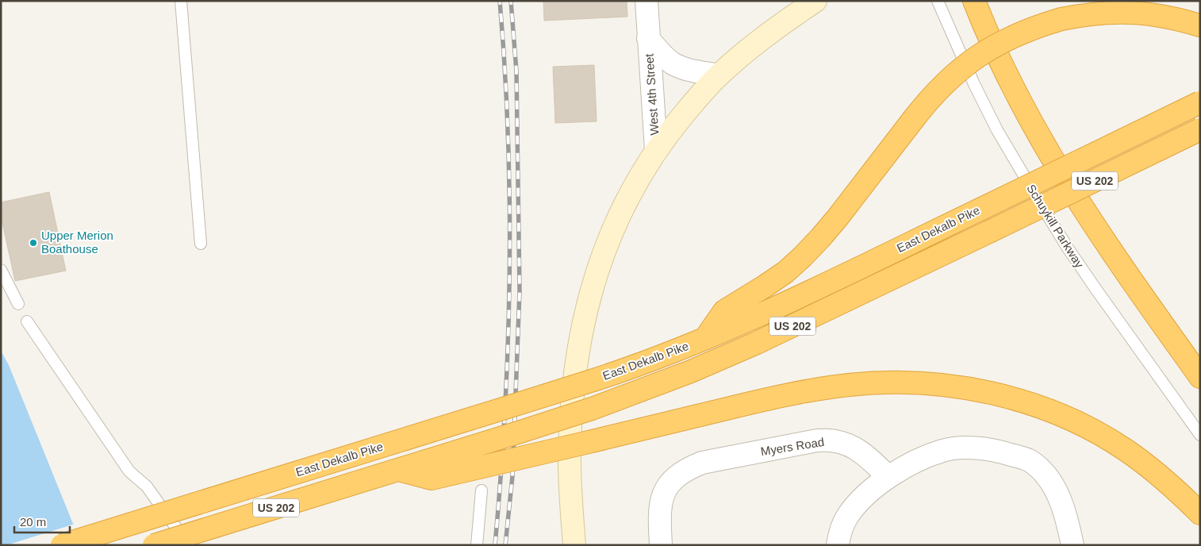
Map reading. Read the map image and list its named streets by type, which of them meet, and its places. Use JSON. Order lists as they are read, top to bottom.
{
  "streets": {
    "highway": ["US 202", "East Dekalb Pike"],
    "street": ["West 4th Street", "Myers Road"],
    "lane": ["Schuykill Parkway"]
  },
  "places": ["Upper Merion Boathouse"],
  "scale_bar": "20 m"
}
